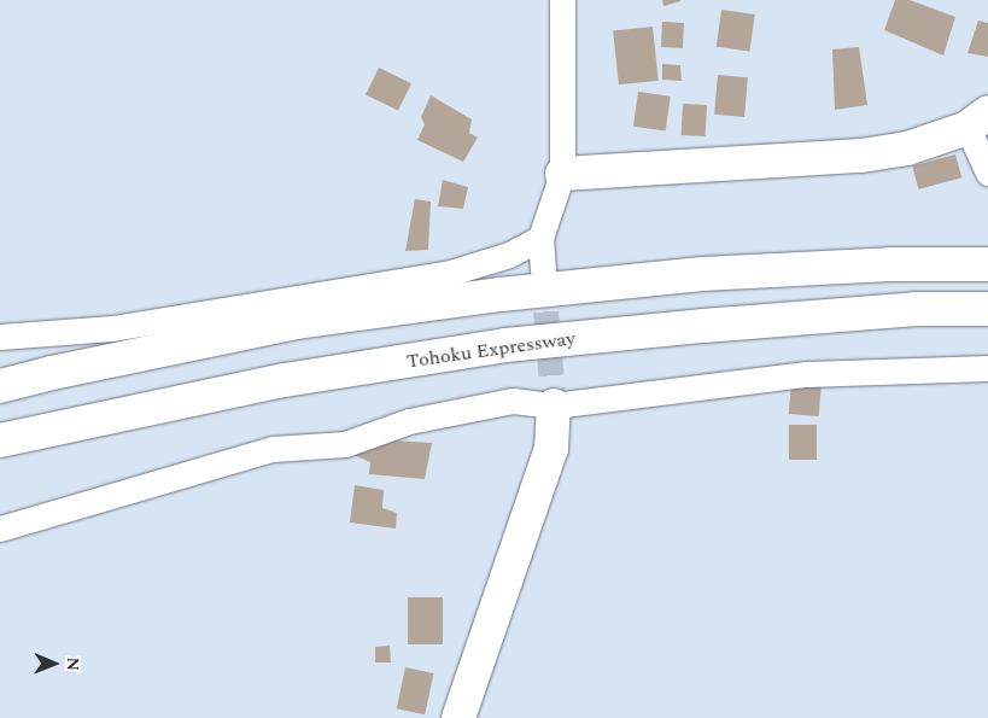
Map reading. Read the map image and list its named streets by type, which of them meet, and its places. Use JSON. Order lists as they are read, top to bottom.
{
  "streets": {
    "main road": ["Tohoku Expressway"]
  },
  "north": "right"
}
